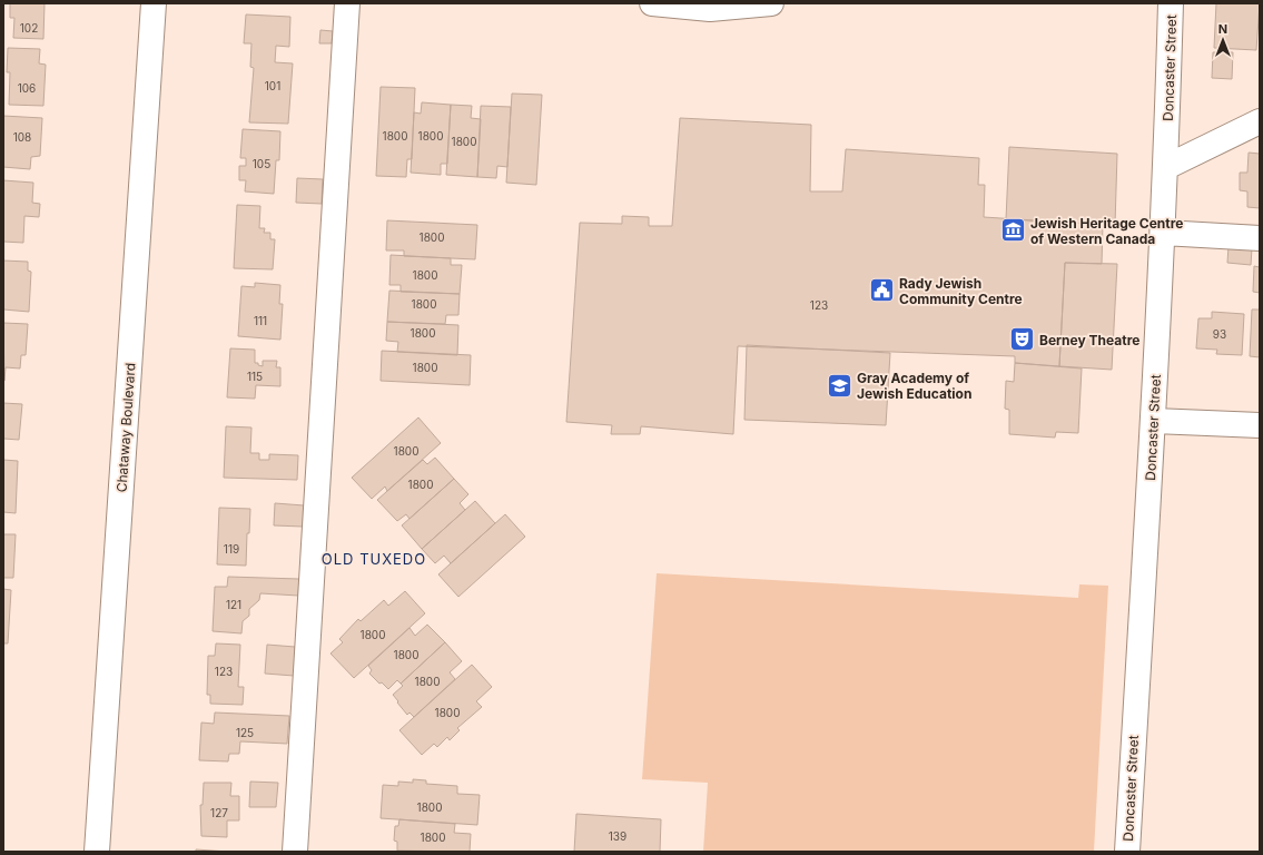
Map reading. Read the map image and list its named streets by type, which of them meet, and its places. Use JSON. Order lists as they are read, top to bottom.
{
  "streets": {
    "street": ["Doncaster Street", "Chataway Boulevard"]
  },
  "districts": ["OLD TUXEDO"],
  "places": {
    "museum": ["Jewish Heritage Centre of Western Canada"],
    "public building": ["Rady Jewish Community Centre"],
    "theatre": ["Berney Theatre"],
    "school or university": ["Gray Academy of Jewish Education"]
  },
  "house_numbers": [
    "102",
    "101",
    "106",
    "1800",
    "1800",
    "108",
    "1800",
    "105",
    "1800",
    "1800",
    "1800",
    "123",
    "111",
    "1800",
    "93",
    "1800",
    "115",
    "1800",
    "1800",
    "119",
    "121",
    "1800",
    "1800",
    "123",
    "1800",
    "1800",
    "125",
    "1800",
    "127",
    "139",
    "1800"
  ],
  "north": "top"
}
